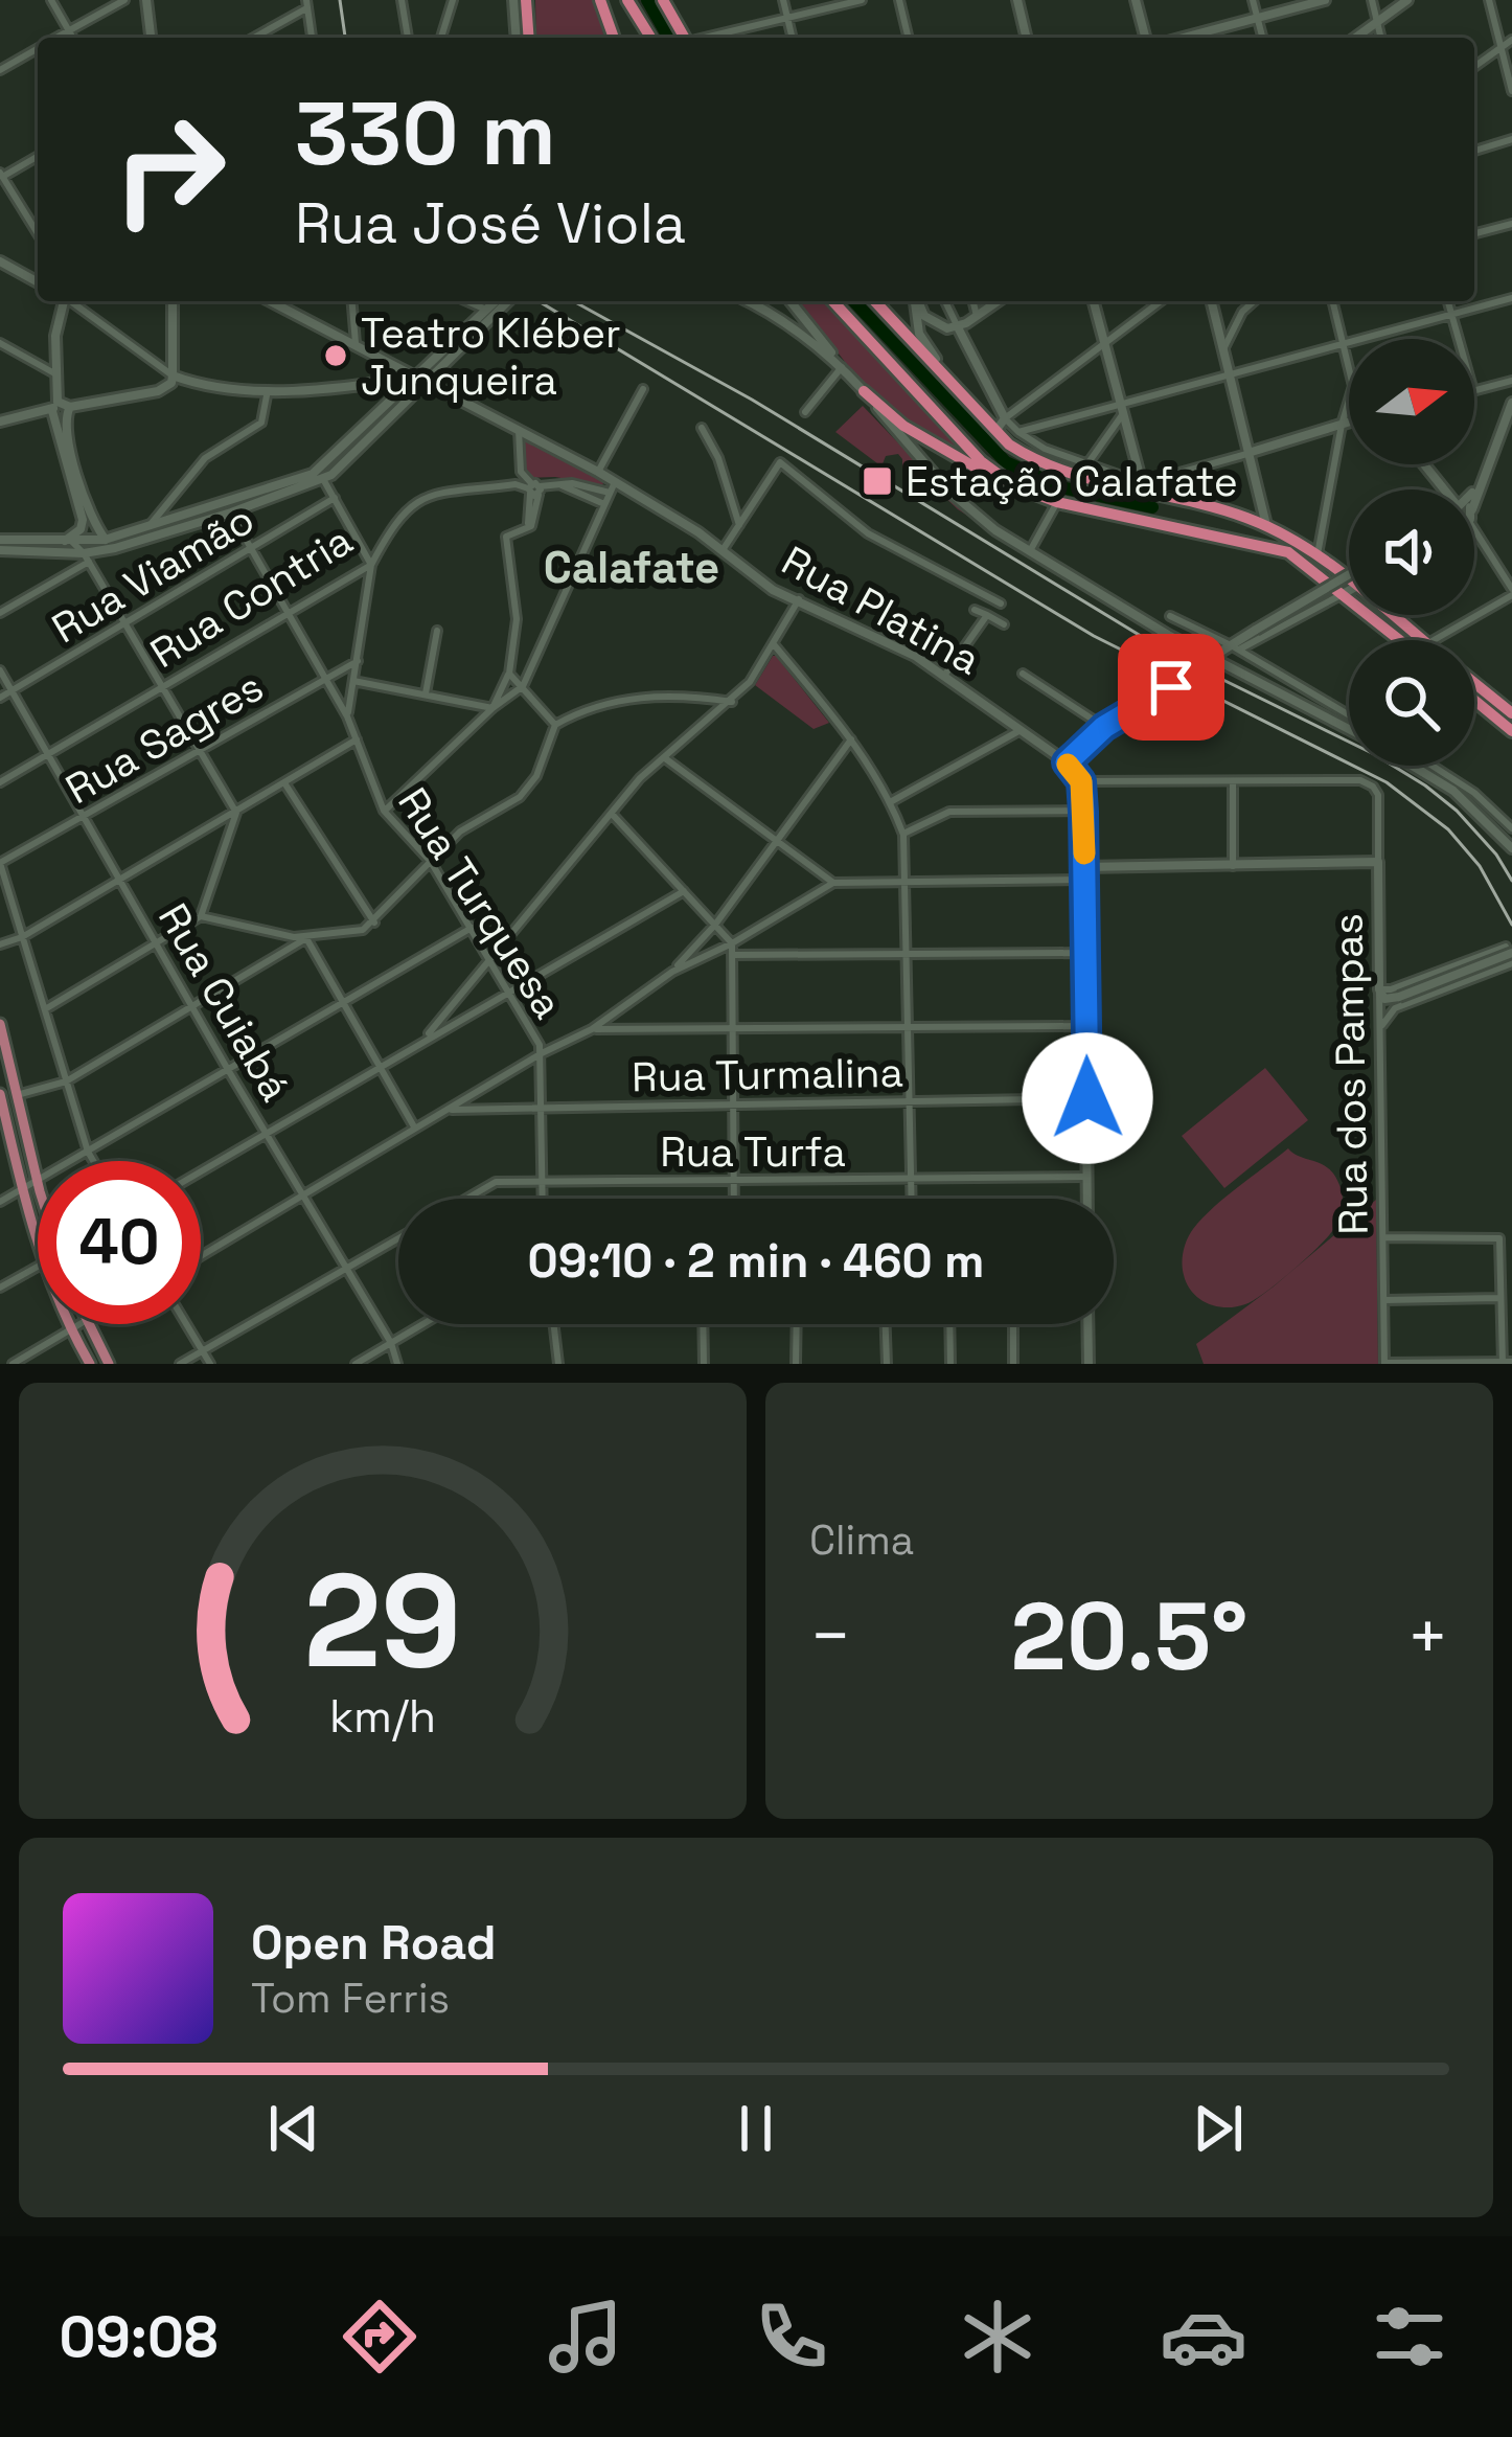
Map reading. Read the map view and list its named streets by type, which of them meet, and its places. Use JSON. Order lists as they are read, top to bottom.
{
  "streets": {
    "street": [
      "Rua Viamão",
      "Rua Contria",
      "Rua Platina",
      "Rua Sagres",
      "Rua Turquesa",
      "Rua Cuiabá",
      "Rua Turmalina",
      "Rua dos Pampas",
      "Rua Turfa"
    ]
  },
  "crossings": [
    ["Rua Viamão", "Rua Turquesa"],
    ["Rua Viamão", "Rua Cuiabá"],
    ["Rua Contria", "Rua Turquesa"],
    ["Rua Contria", "Rua Cuiabá"],
    ["Rua Sagres", "Rua Turquesa"],
    ["Rua Sagres", "Rua Cuiabá"],
    ["Rua Turquesa", "Rua Turmalina"],
    ["Rua Turquesa", "Rua Turfa"]
  ],
  "districts": ["Calafate"],
  "places": {
    "other": ["Teatro Kléber Junqueira"],
    "transit": ["Estação Calafate"]
  },
  "north": "right",
  "page": {
    "turn": ["330 m", "Rua José Viola"],
    "limit": "40",
    "trip": "09:10 · 2 min · 460 m",
    "tile": "Clima",
    "heat": ["−", "20.5°", "+"],
    "song": ["Open Road", "Tom Ferris"],
    "tabs": "09:08",
    "gauge": ["29", "km/h"]
  }
}
